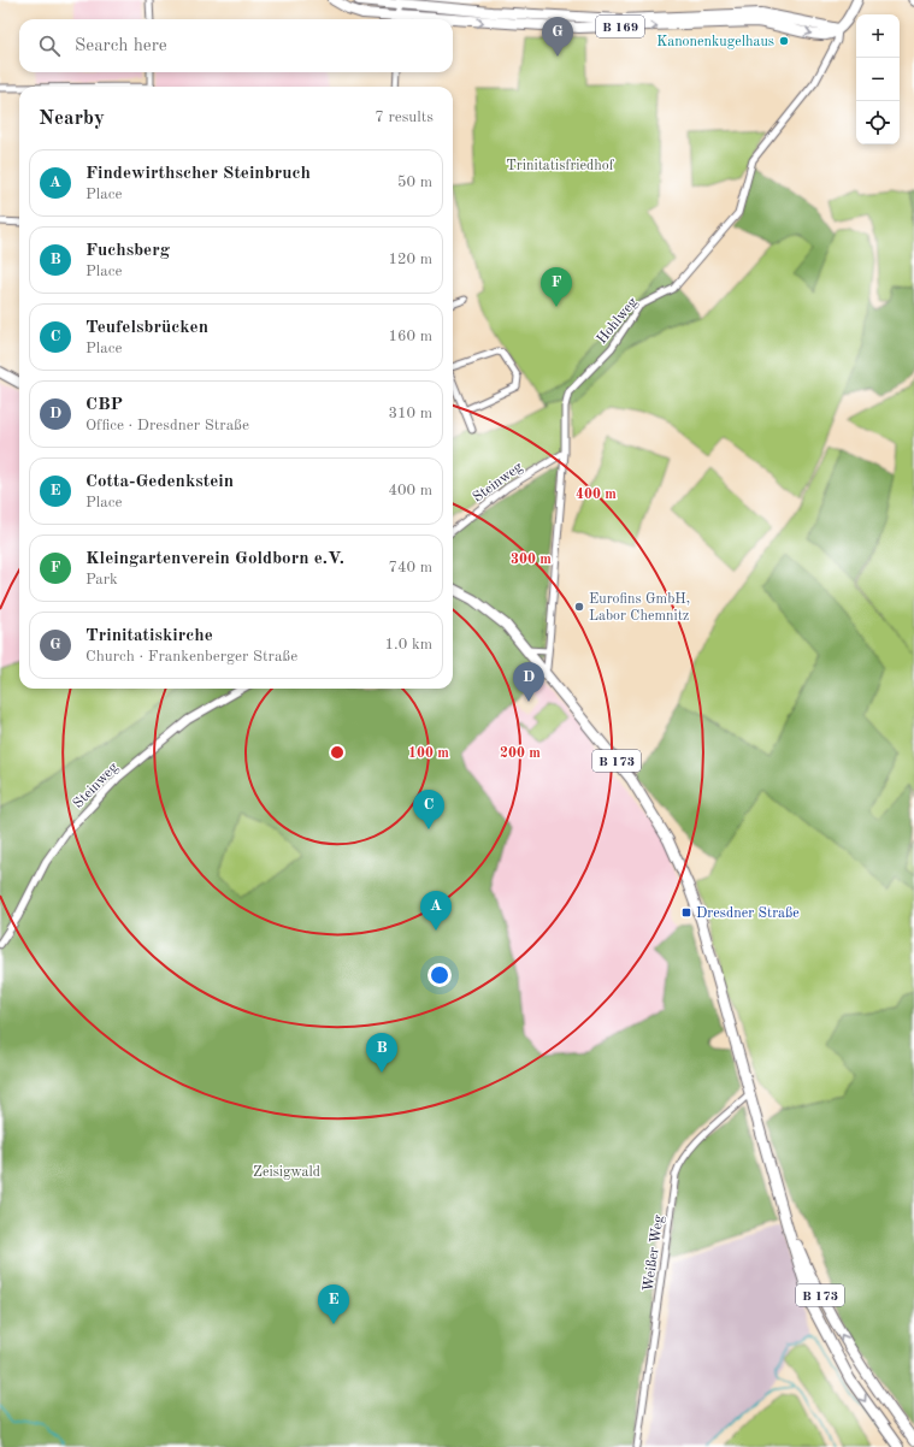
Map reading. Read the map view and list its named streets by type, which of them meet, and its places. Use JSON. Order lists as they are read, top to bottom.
{
  "streets": {
    "main road": ["B 169", "B 173"],
    "street": ["Hohlweg", "Steinweg", "Weißer Weg"]
  },
  "crossings": [
    ["B 169", "Hohlweg"],
    ["Hohlweg", "Steinweg"],
    ["Hohlweg", "B 173"],
    ["B 173", "Weißer Weg"]
  ],
  "parks": ["Trinitatisfriedhof", "Zeisigwald"],
  "places": {
    "other": ["Kanonenkugelhaus", "Eurofins GmbH, Labor Chemnitz"],
    "transit": ["Dresdner Straße"]
  },
  "page": {
    "map_buttons": ["+", "−"],
    "pins": [
      "G",
      "F",
      "D",
      "C",
      "A",
      "B",
      "E"
    ],
    "search": "Search here",
    "heading": ["Nearby", "7 results"],
    "list": [
      {
        "mark": "A",
        "name": "Findewirthscher Steinbruch",
        "note": "Place",
        "value": "50 m"
      },
      {
        "mark": "B",
        "name": "Fuchsberg",
        "note": "Place",
        "value": "120 m"
      },
      {
        "mark": "C",
        "name": "Teufelsbrücken",
        "note": "Place",
        "value": "160 m"
      },
      {
        "mark": "D",
        "name": "CBP",
        "note": "Office · Dresdner Straße",
        "value": "310 m"
      },
      {
        "mark": "E",
        "name": "Cotta-Gedenkstein",
        "note": "Place",
        "value": "400 m"
      },
      {
        "mark": "F",
        "name": "Kleingartenverein Goldborn e.V.",
        "note": "Park",
        "value": "740 m"
      },
      {
        "mark": "G",
        "name": "Trinitatiskirche",
        "note": "Church · Frankenberger Straße",
        "value": "1.0 km"
      }
    ]
  },
  "rings": [
    "400 m",
    "300 m",
    "100 m",
    "200 m"
  ]
}
